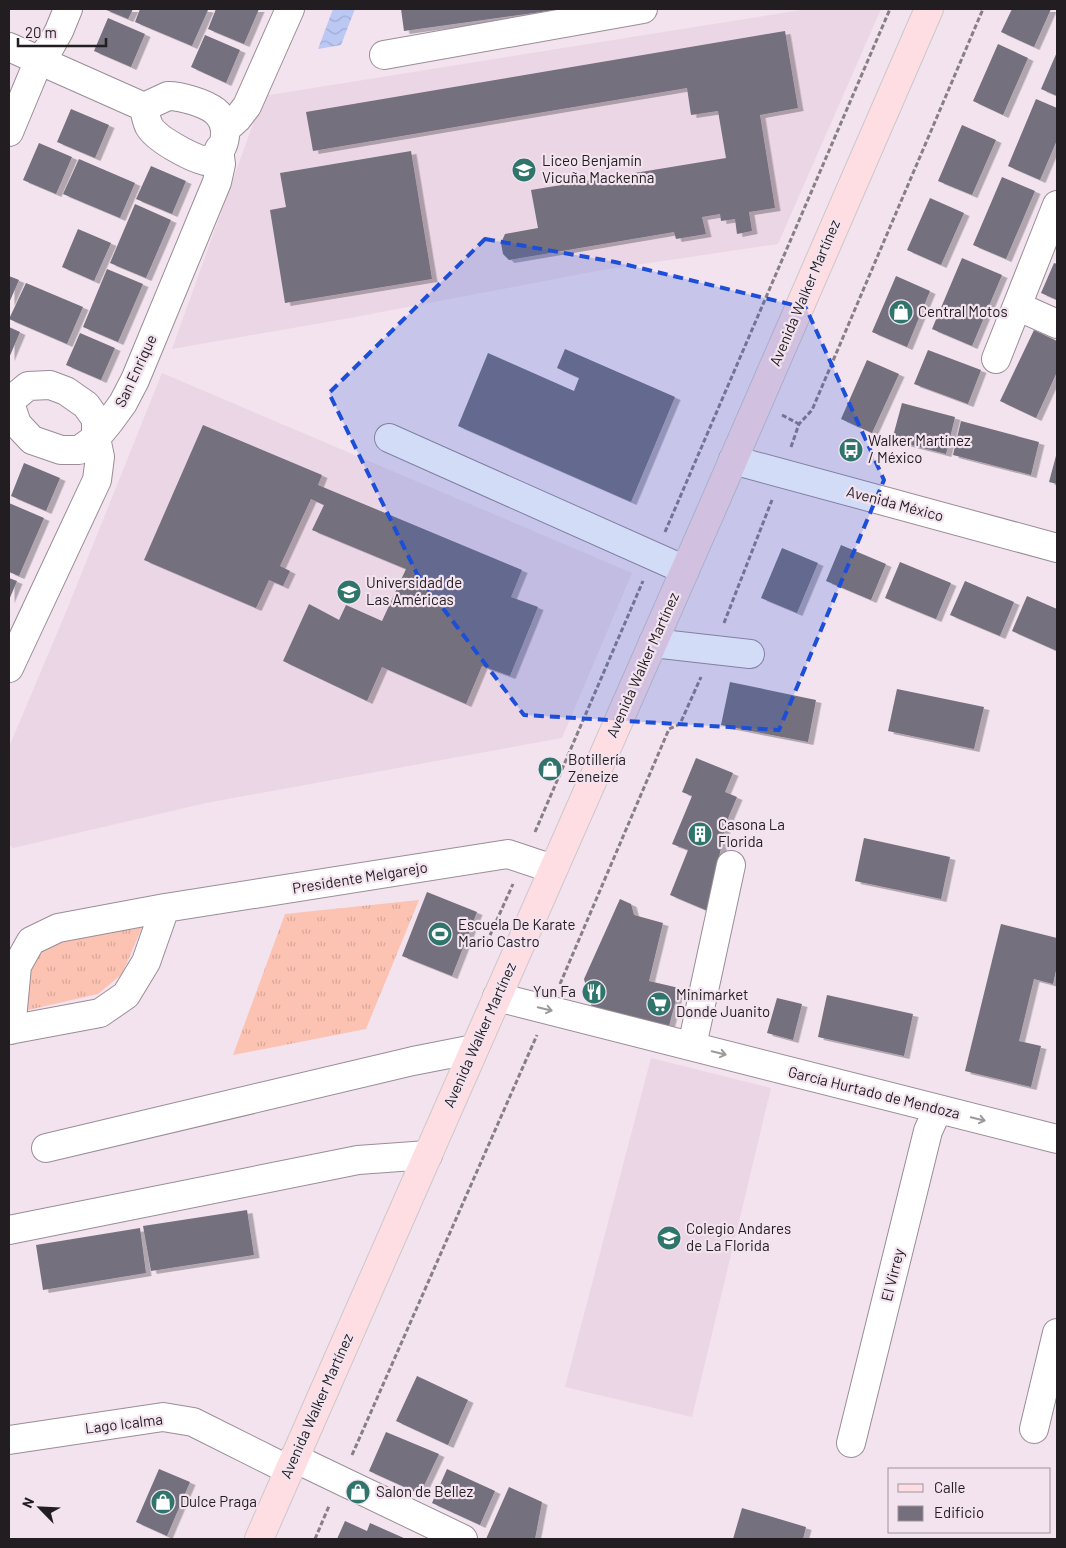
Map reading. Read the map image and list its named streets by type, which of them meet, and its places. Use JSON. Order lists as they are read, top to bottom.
{
  "streets": {
    "main road": ["Avenida Walker Martínez"],
    "street": [
      "San Enrique",
      "Avenida México",
      "Presidente Melgarejo",
      "García Hurtado de Mendoza",
      "El Virrey",
      "Lago Icalma"
    ]
  },
  "crossings": [
    ["Avenida Walker Martínez", "Avenida México"],
    ["Avenida Walker Martínez", "Presidente Melgarejo"],
    ["Avenida Walker Martínez", "García Hurtado de Mendoza"],
    ["Avenida Walker Martínez", "Lago Icalma"],
    ["García Hurtado de Mendoza", "El Virrey"]
  ],
  "one_way": ["García Hurtado de Mendoza"],
  "places": {
    "school or university": ["Liceo Benjamín Vicuña Mackenna", "Universidad de Las Américas", "Colegio Andares de La Florida"],
    "shop": [
      "Central Motos",
      "Botillería Zeneize",
      "Salon de Bellez",
      "Dulce Praga"
    ],
    "bus stop": ["Walker Martínez / México"],
    "building": ["Casona La Florida"],
    "sports": ["Escuela De Karate Mario Castro"],
    "restaurant": ["Yun Fa"],
    "supermarket": ["Minimarket Donde Juanito"]
  },
  "legend": ["Calle", "Edificio"],
  "scale_bar": "20 m",
  "north": "top left"
}
